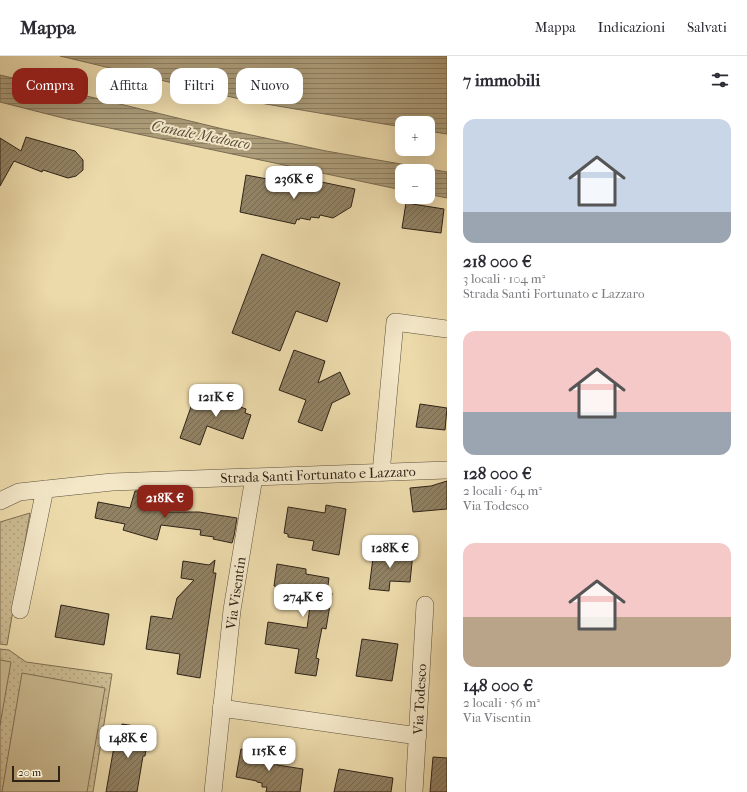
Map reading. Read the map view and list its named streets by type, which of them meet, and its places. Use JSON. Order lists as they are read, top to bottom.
{
  "streets": {
    "street": ["Strada Santi Fortunato e Lazzaro", "Via Visentin", "Via Todesco"]
  },
  "crossings": [
    ["Strada Santi Fortunato e Lazzaro", "Via Visentin"]
  ],
  "water": ["Canale Medoaco"],
  "scale_bar": "20 m",
  "page": {
    "header": "Mappa",
    "nav": ["Mappa", "Indicazioni", "Salvati"],
    "heading": "7 immobili",
    "chip": [
      "Compra",
      "Affitta",
      "Filtri",
      "Nuovo"
    ],
    "list": [
      {
        "name": "218 000 €",
        "note": "3 locali · 104 m² · Strada Santi Fortunato e Lazzaro"
      },
      {
        "name": "128 000 €",
        "note": "2 locali · 64 m² · Via Todesco"
      },
      {
        "name": "148 000 €",
        "note": "2 locali · 56 m² · Via Visentin"
      }
    ],
    "map_buttons": ["+", "−"],
    "price": [
      "236K €",
      "121K €",
      "218K €",
      "128K €",
      "274K €",
      "148K €",
      "115K €"
    ],
    "scale": "20 m"
  }
}
